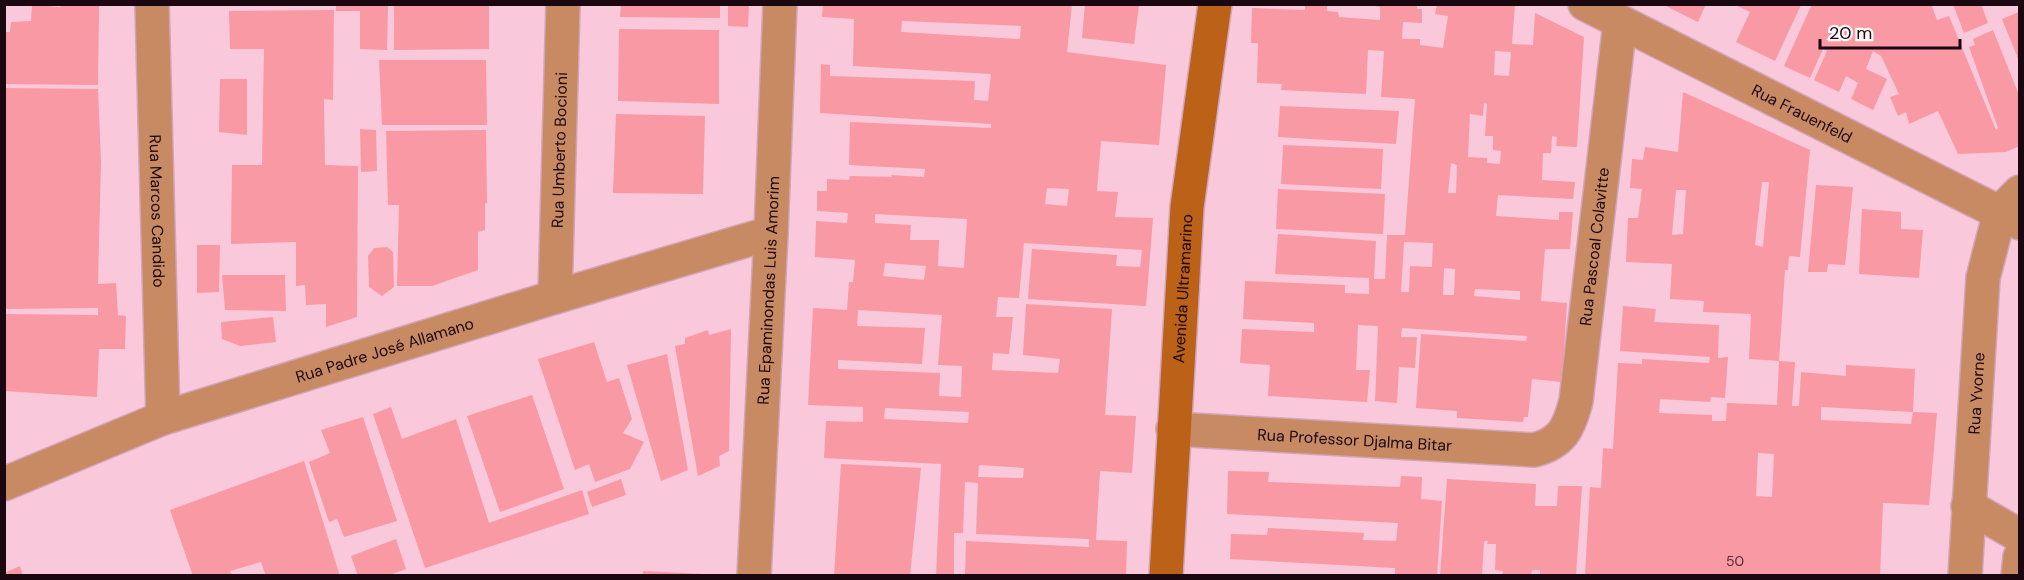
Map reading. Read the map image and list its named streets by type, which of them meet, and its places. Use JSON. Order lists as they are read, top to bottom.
{
  "streets": {
    "street": [
      "Rua Frauenfeld",
      "Rua Umberto Bocioni",
      "Rua Marcos Candido",
      "Rua Pascoal Colavitte",
      "Avenida Ultramarino",
      "Rua Epaminondas Luis Amorim",
      "Rua Padre José Allamano",
      "Rua Yvorne",
      "Rua Professor Djalma Bitar"
    ]
  },
  "crossings": [
    ["Rua Frauenfeld", "Rua Pascoal Colavitte"],
    ["Rua Frauenfeld", "Rua Yvorne"],
    ["Rua Umberto Bocioni", "Rua Padre José Allamano"],
    ["Rua Marcos Candido", "Rua Padre José Allamano"],
    ["Rua Pascoal Colavitte", "Rua Professor Djalma Bitar"],
    ["Avenida Ultramarino", "Rua Professor Djalma Bitar"],
    ["Rua Epaminondas Luis Amorim", "Rua Padre José Allamano"]
  ],
  "house_numbers": ["50"],
  "scale_bar": "20 m"
}
